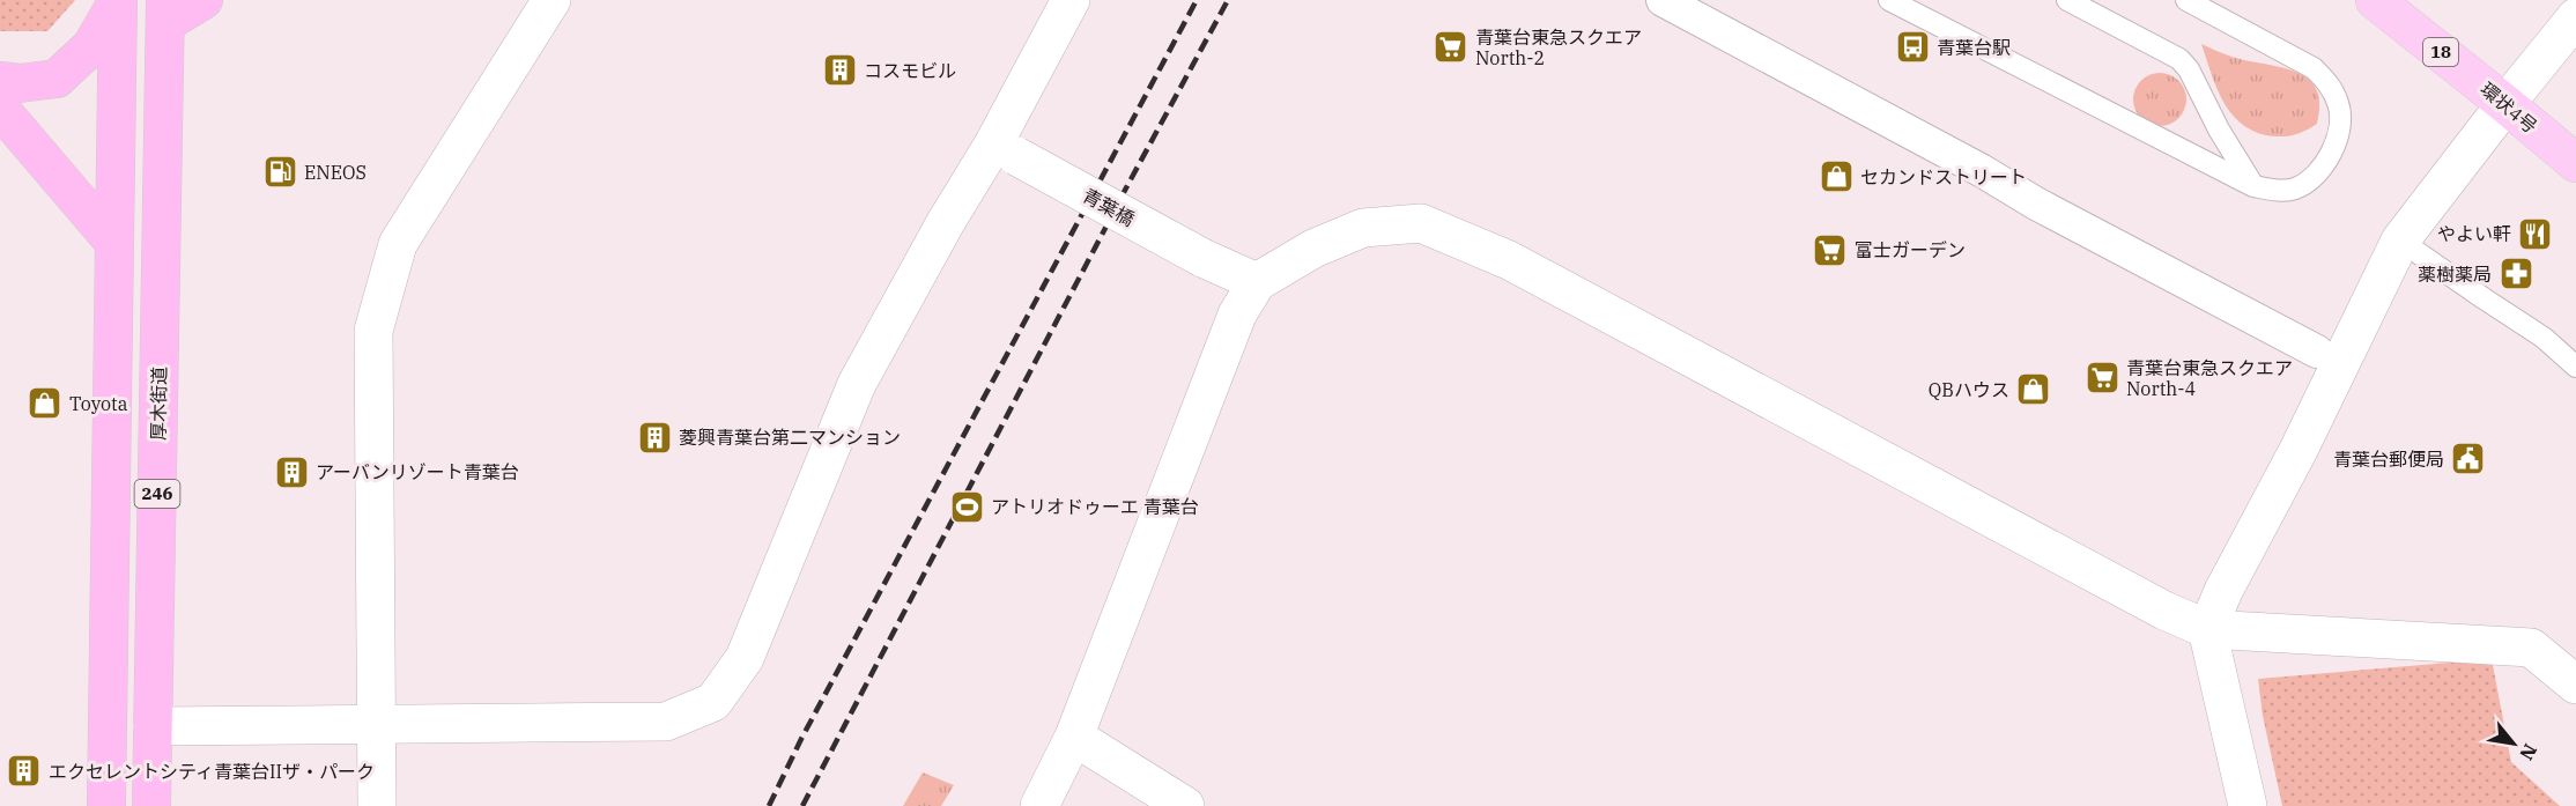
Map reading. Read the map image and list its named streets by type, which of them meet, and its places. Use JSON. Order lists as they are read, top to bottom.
{
  "streets": {
    "highway": ["厚木街道", "246"],
    "main road": ["18", "環状4号"],
    "street": ["青葉橋"]
  },
  "places": {
    "supermarket": ["青葉台東急スクエア North-2", "富士ガーデン", "青葉台東急スクエア North-4"],
    "bus stop": ["青葉台駅"],
    "building": [
      "コスモビル",
      "菱興青葉台第二マンション",
      "アーバンリゾート青葉台",
      "エクセレントシティ青葉台IIザ・パーク"
    ],
    "fuel station": ["ENEOS"],
    "shop": ["セカンドストリート", "QBハウス", "Toyota"],
    "restaurant": ["やよい軒"],
    "pharmacy": ["薬樹薬局"],
    "public building": ["青葉台郵便局"],
    "sports": ["アトリオドゥーエ 青葉台"]
  },
  "north": "bottom right"
}
